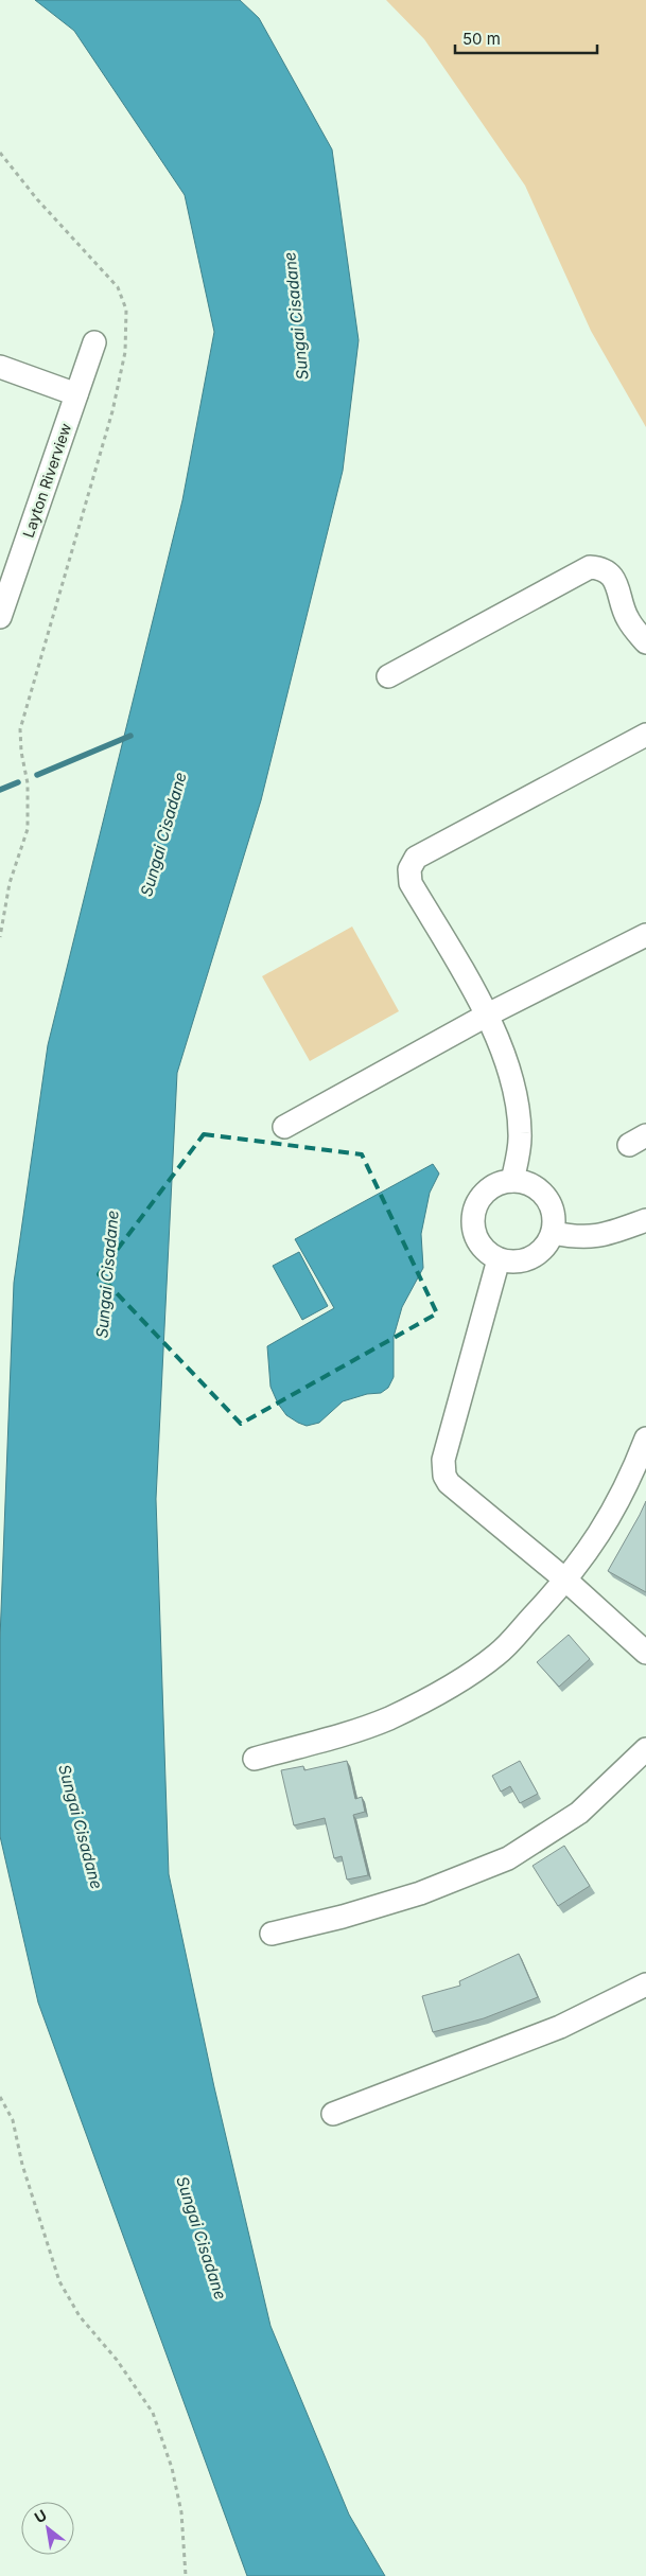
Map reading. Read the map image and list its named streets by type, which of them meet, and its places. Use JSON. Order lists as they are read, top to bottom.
{
  "streets": {
    "street": ["Layton Riverview"]
  },
  "water": ["Sungai Cisadane"],
  "scale_bar": "50 m",
  "north": "top left"
}
